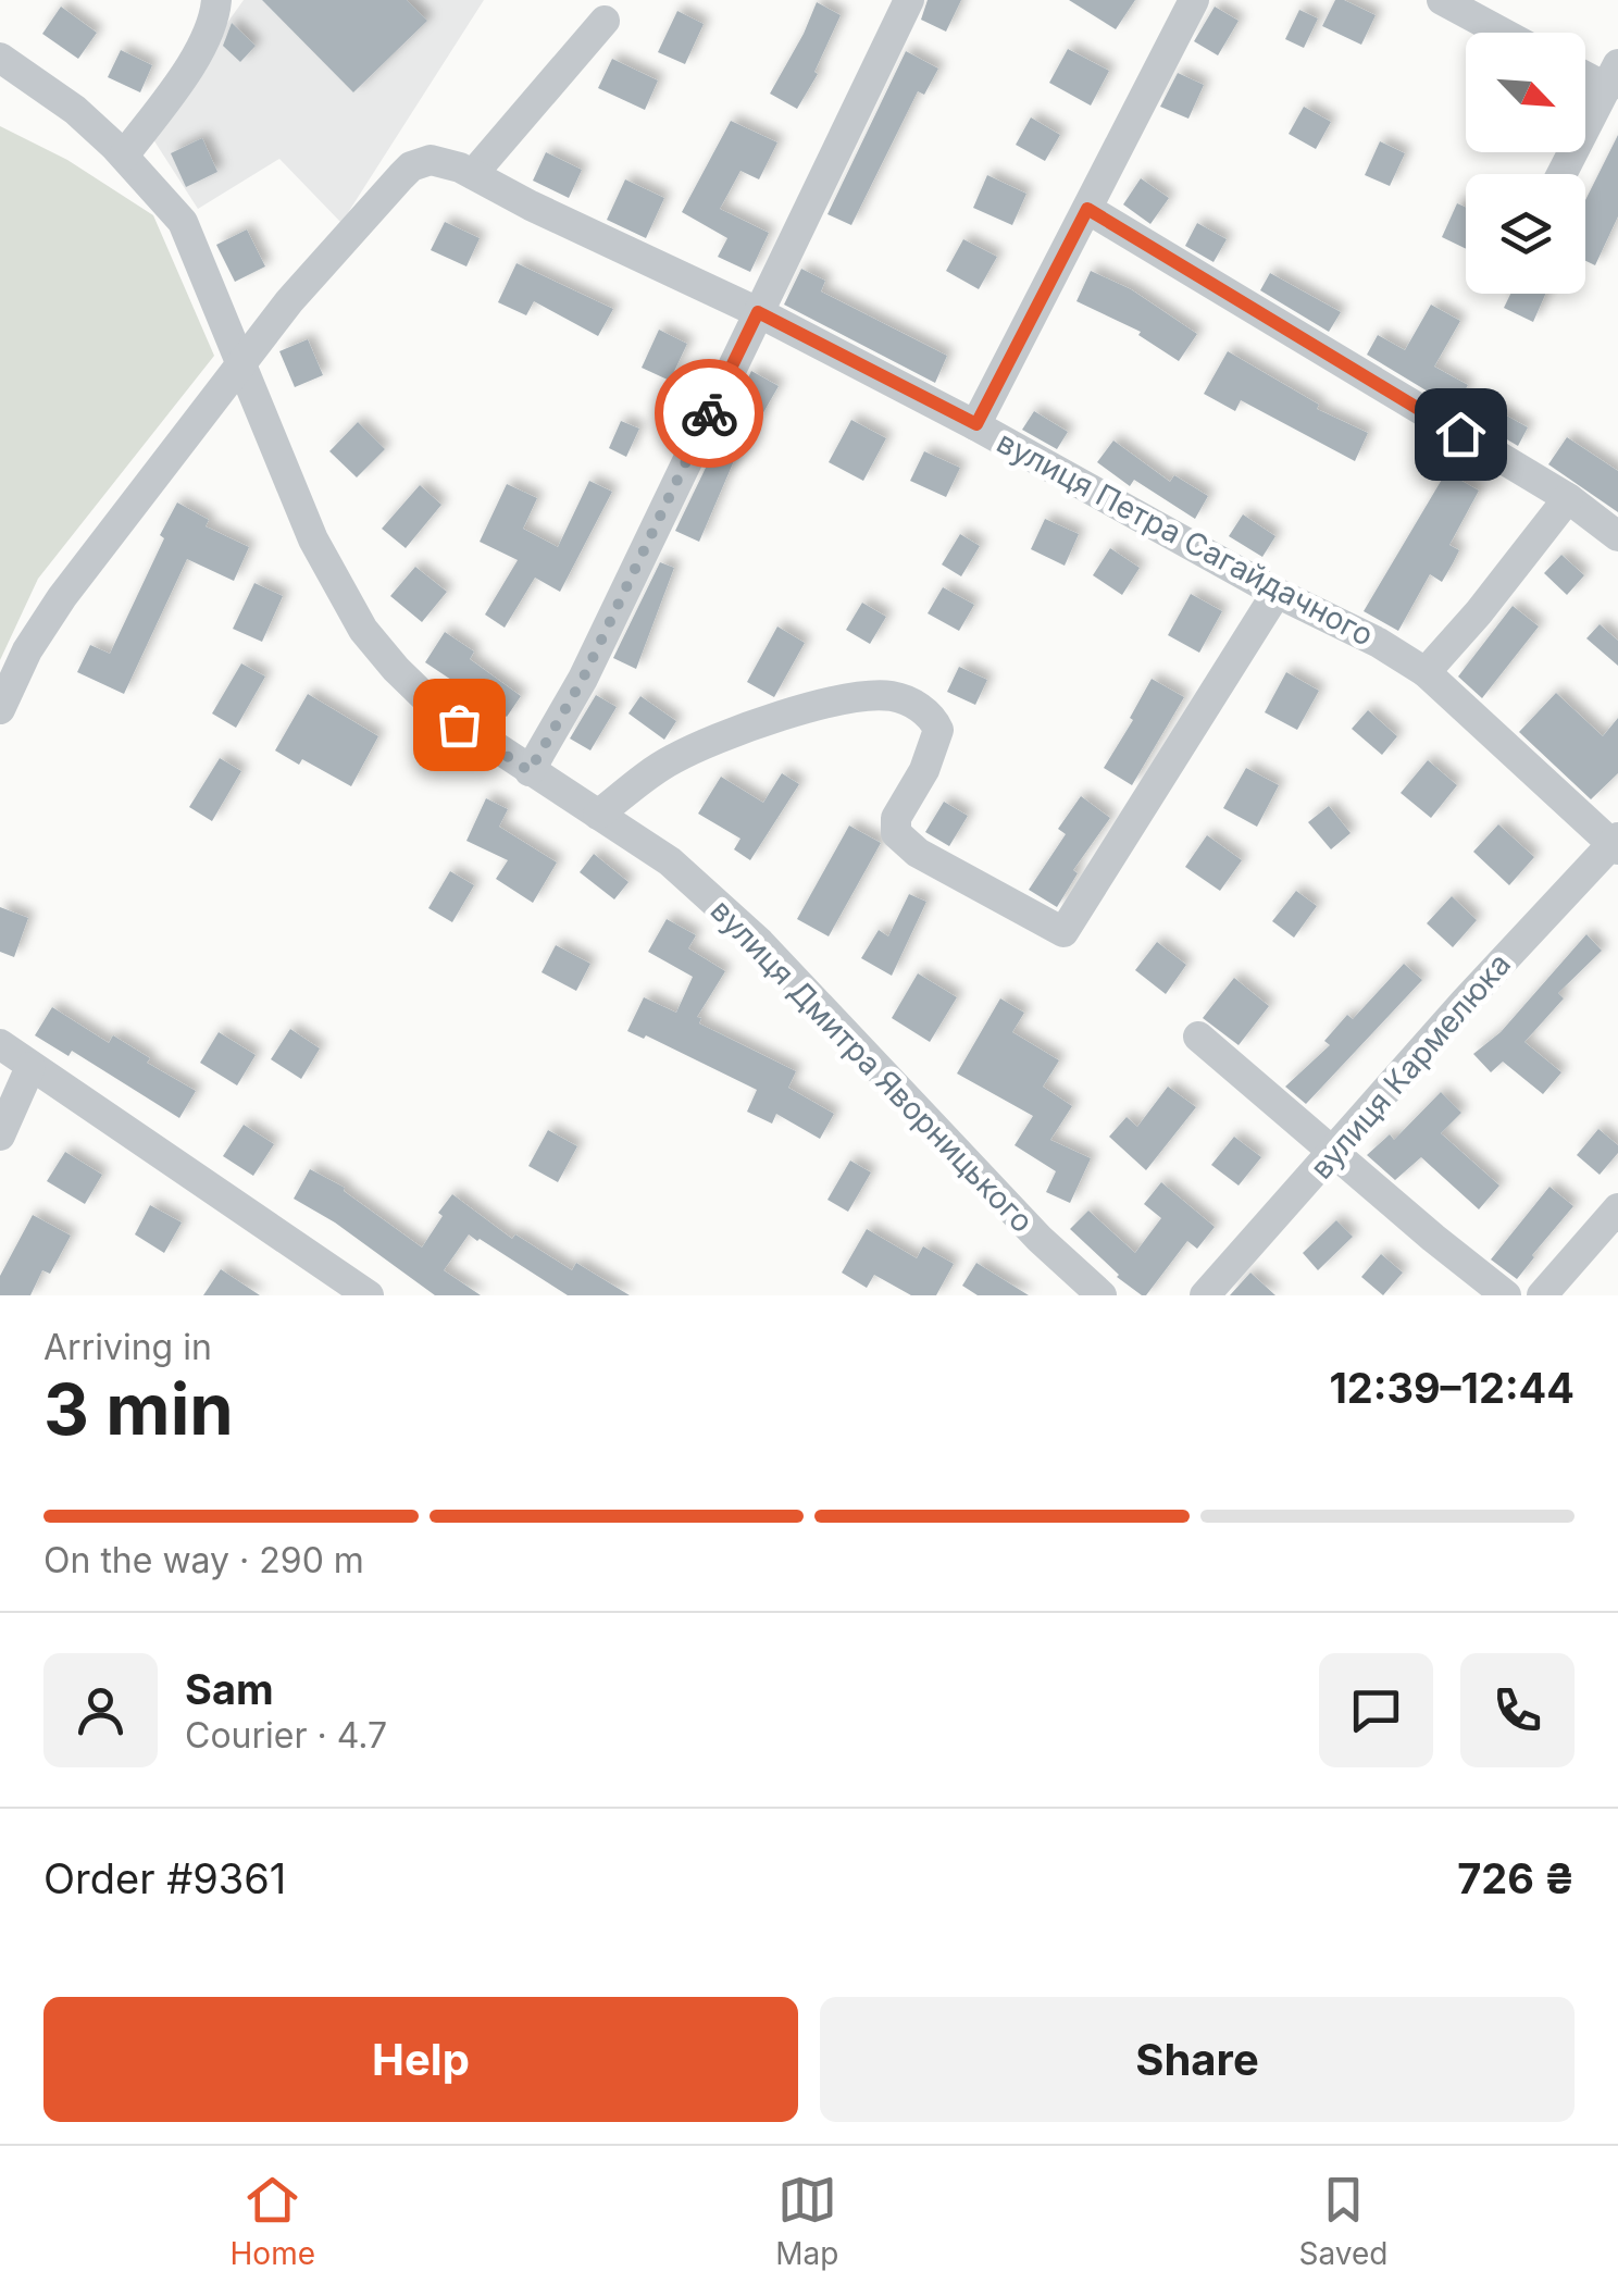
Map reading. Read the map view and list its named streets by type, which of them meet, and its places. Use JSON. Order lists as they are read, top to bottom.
{
  "streets": {
    "street": ["вулиця Петра Сагайдачного", "вулиця Дмитра Яворницького", "вулиця Кармелюка"]
  },
  "crossings": [
    ["вулиця Петра Сагайдачного", "вулиця Дмитра Яворницького"],
    ["вулиця Петра Сагайдачного", "вулиця Кармелюка"]
  ],
  "north": "bottom right",
  "page": {
    "heading": ["3 min", "Arriving in", "12:39–12:44"],
    "panel": [
      "Sam",
      "Courier · 4.7",
      "Order #9361",
      "726 ₴"
    ],
    "bar": "On the way · 290 m",
    "buttons": ["Help", "Share"],
    "tabs": ["Home", "Map", "Saved"]
  }
}
